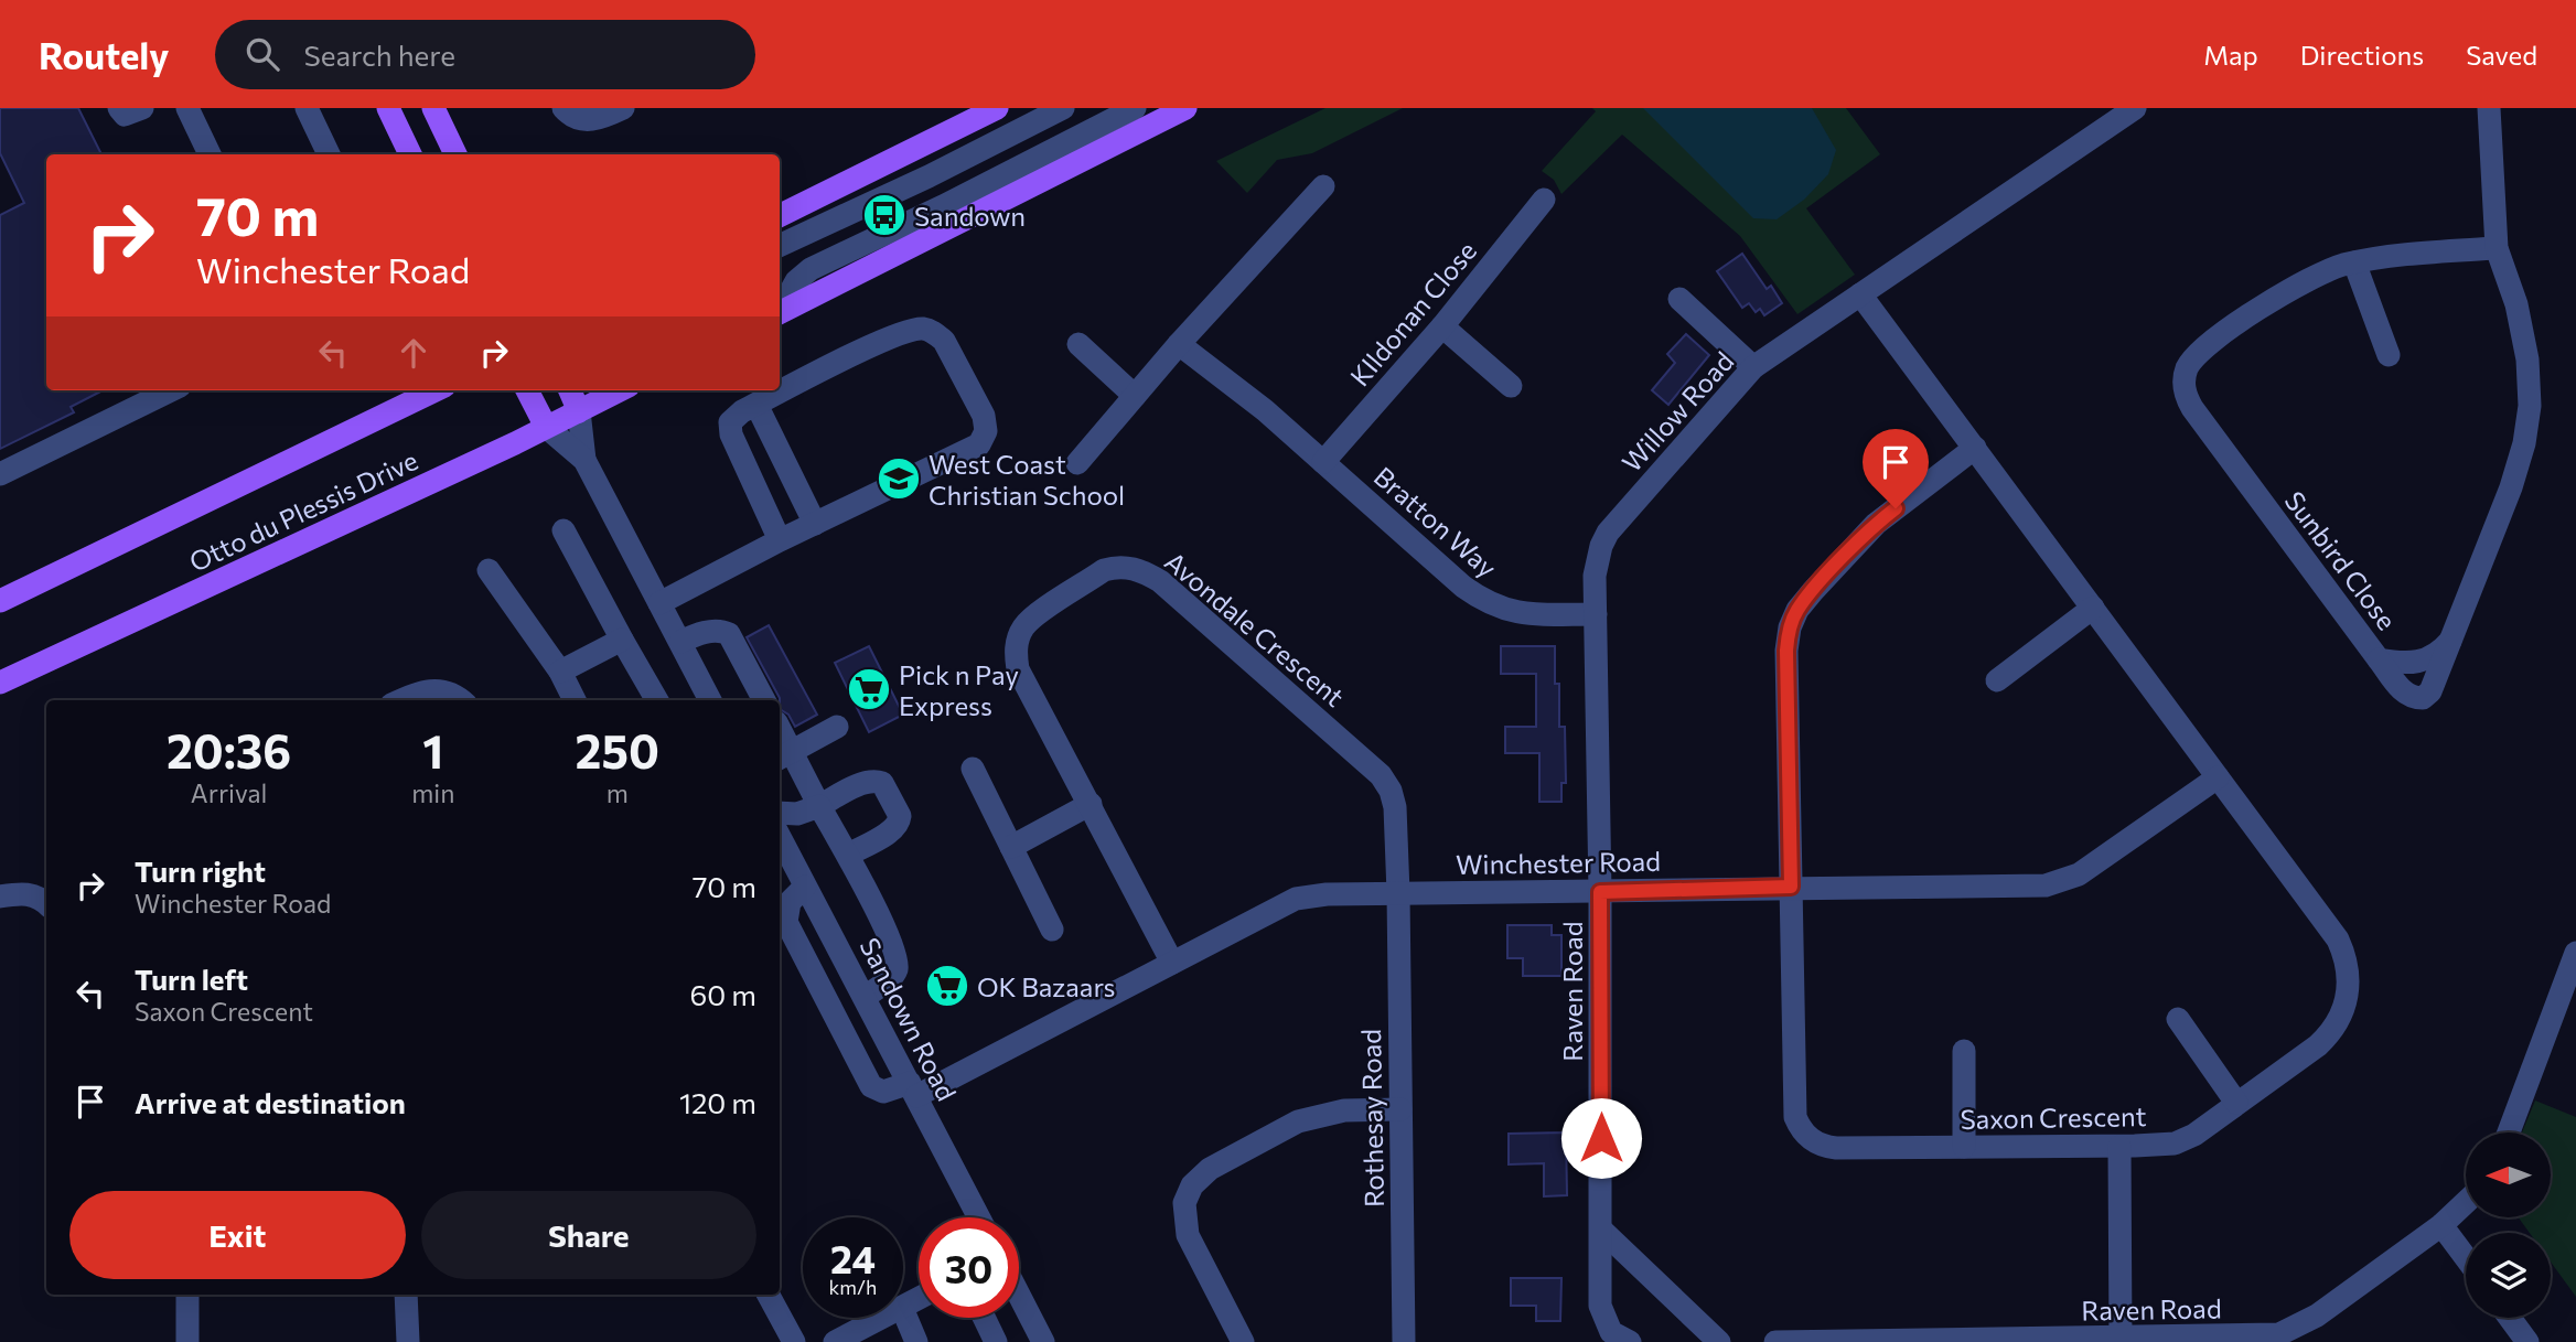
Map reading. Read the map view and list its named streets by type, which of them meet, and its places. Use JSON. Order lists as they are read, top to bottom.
{
  "streets": {
    "main road": ["Otto du Plessis Drive"],
    "street": [
      "KIldonan Close",
      "Willow Road",
      "Bratton Way",
      "Sunbird Close",
      "Avondale Crescent",
      "Winchester Road",
      "Raven Road",
      "Sandown Road",
      "Saxon Crescent",
      "Rothesay Road"
    ]
  },
  "crossings": [
    ["KIldonan Close", "Bratton Way"],
    ["Willow Road", "Bratton Way"],
    ["Willow Road", "Winchester Road"],
    ["Willow Road", "Raven Road"],
    ["Willow Road", "Saxon Crescent"],
    ["Avondale Crescent", "Winchester Road"],
    ["Avondale Crescent", "Rothesay Road"],
    ["Winchester Road", "Raven Road"],
    ["Winchester Road", "Sandown Road"],
    ["Winchester Road", "Saxon Crescent"],
    ["Winchester Road", "Rothesay Road"]
  ],
  "places": {
    "bus stop": ["Sandown"],
    "school or university": ["West Coast Christian School"],
    "supermarket": ["Pick n Pay Express", "OK Bazaars"]
  },
  "north": "left",
  "page": {
    "header": "Routely",
    "search": "Search here",
    "nav": ["Map", "Directions", "Saved"],
    "turn": ["70 m", "Winchester Road"],
    "eta": [
      "20:36",
      "Arrival",
      "1",
      "min",
      "250",
      "m"
    ],
    "list": [
      {
        "name": "Turn right",
        "note": "Winchester Road",
        "value": "70 m"
      },
      {
        "name": "Turn left",
        "note": "Saxon Crescent",
        "value": "60 m"
      },
      {
        "name": "Arrive at destination",
        "value": "120 m"
      }
    ],
    "buttons": ["Exit", "Share"],
    "speed": "24 km/h",
    "limit": "30"
  }
}
